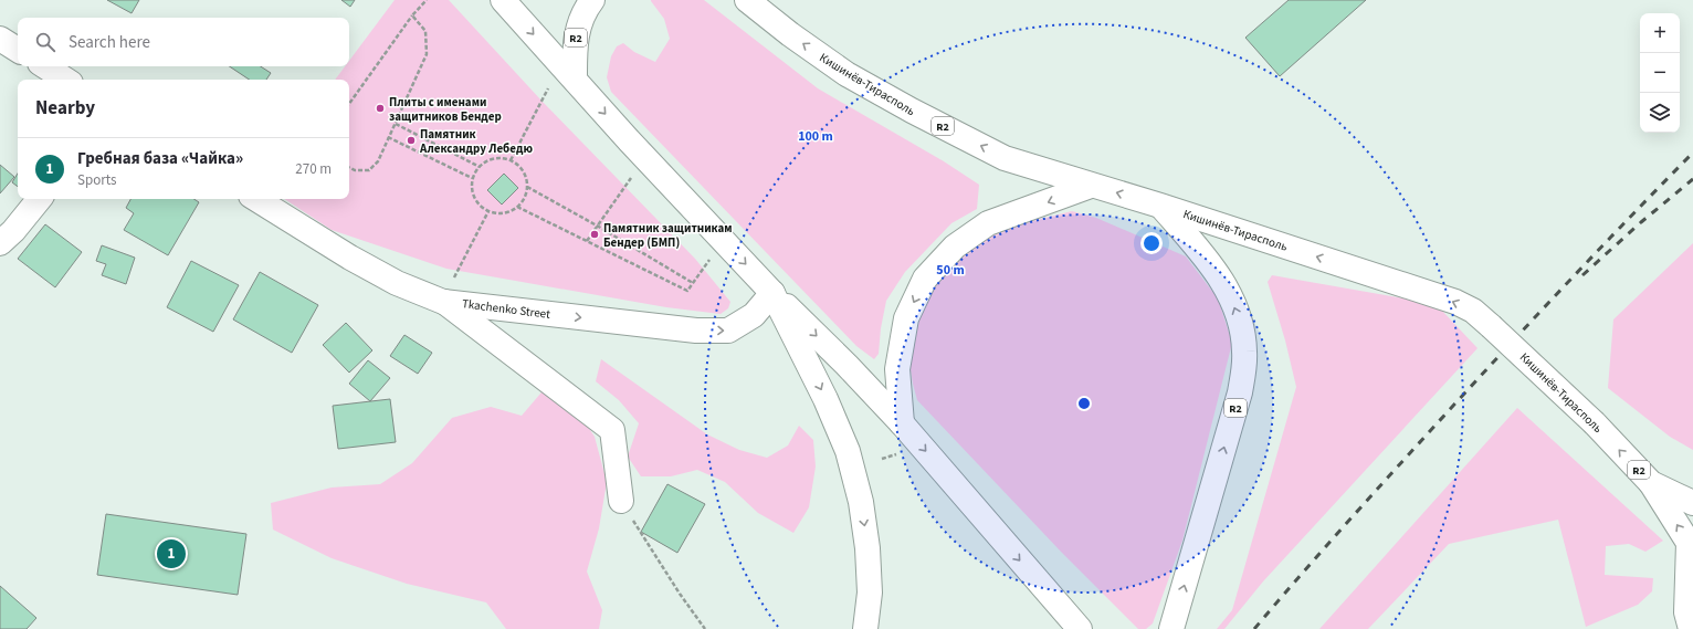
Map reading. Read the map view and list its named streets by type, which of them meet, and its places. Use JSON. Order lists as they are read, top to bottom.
{
  "streets": {
    "main road": ["R2", "Кишинёв-Тирасполь", "Tkachenko Street"]
  },
  "crossings": [
    ["R2", "Кишинёв-Тирасполь"]
  ],
  "one_way": ["Кишинёв-Тирасполь", "Tkachenko Street"],
  "places": ["Плиты с именами защитников Бендер", "Памятник Александру Лебедю", "Памятник защитникам Бендер (БМП)"],
  "page": {
    "map_buttons": ["+", "−"],
    "search": "Search here",
    "heading": "Nearby",
    "list": [
      {
        "mark": "1",
        "name": "Гребная база «Чайка»",
        "note": "Sports",
        "value": "270 m"
      }
    ],
    "pins": "1"
  },
  "rings": ["100 m", "50 m"]
}
